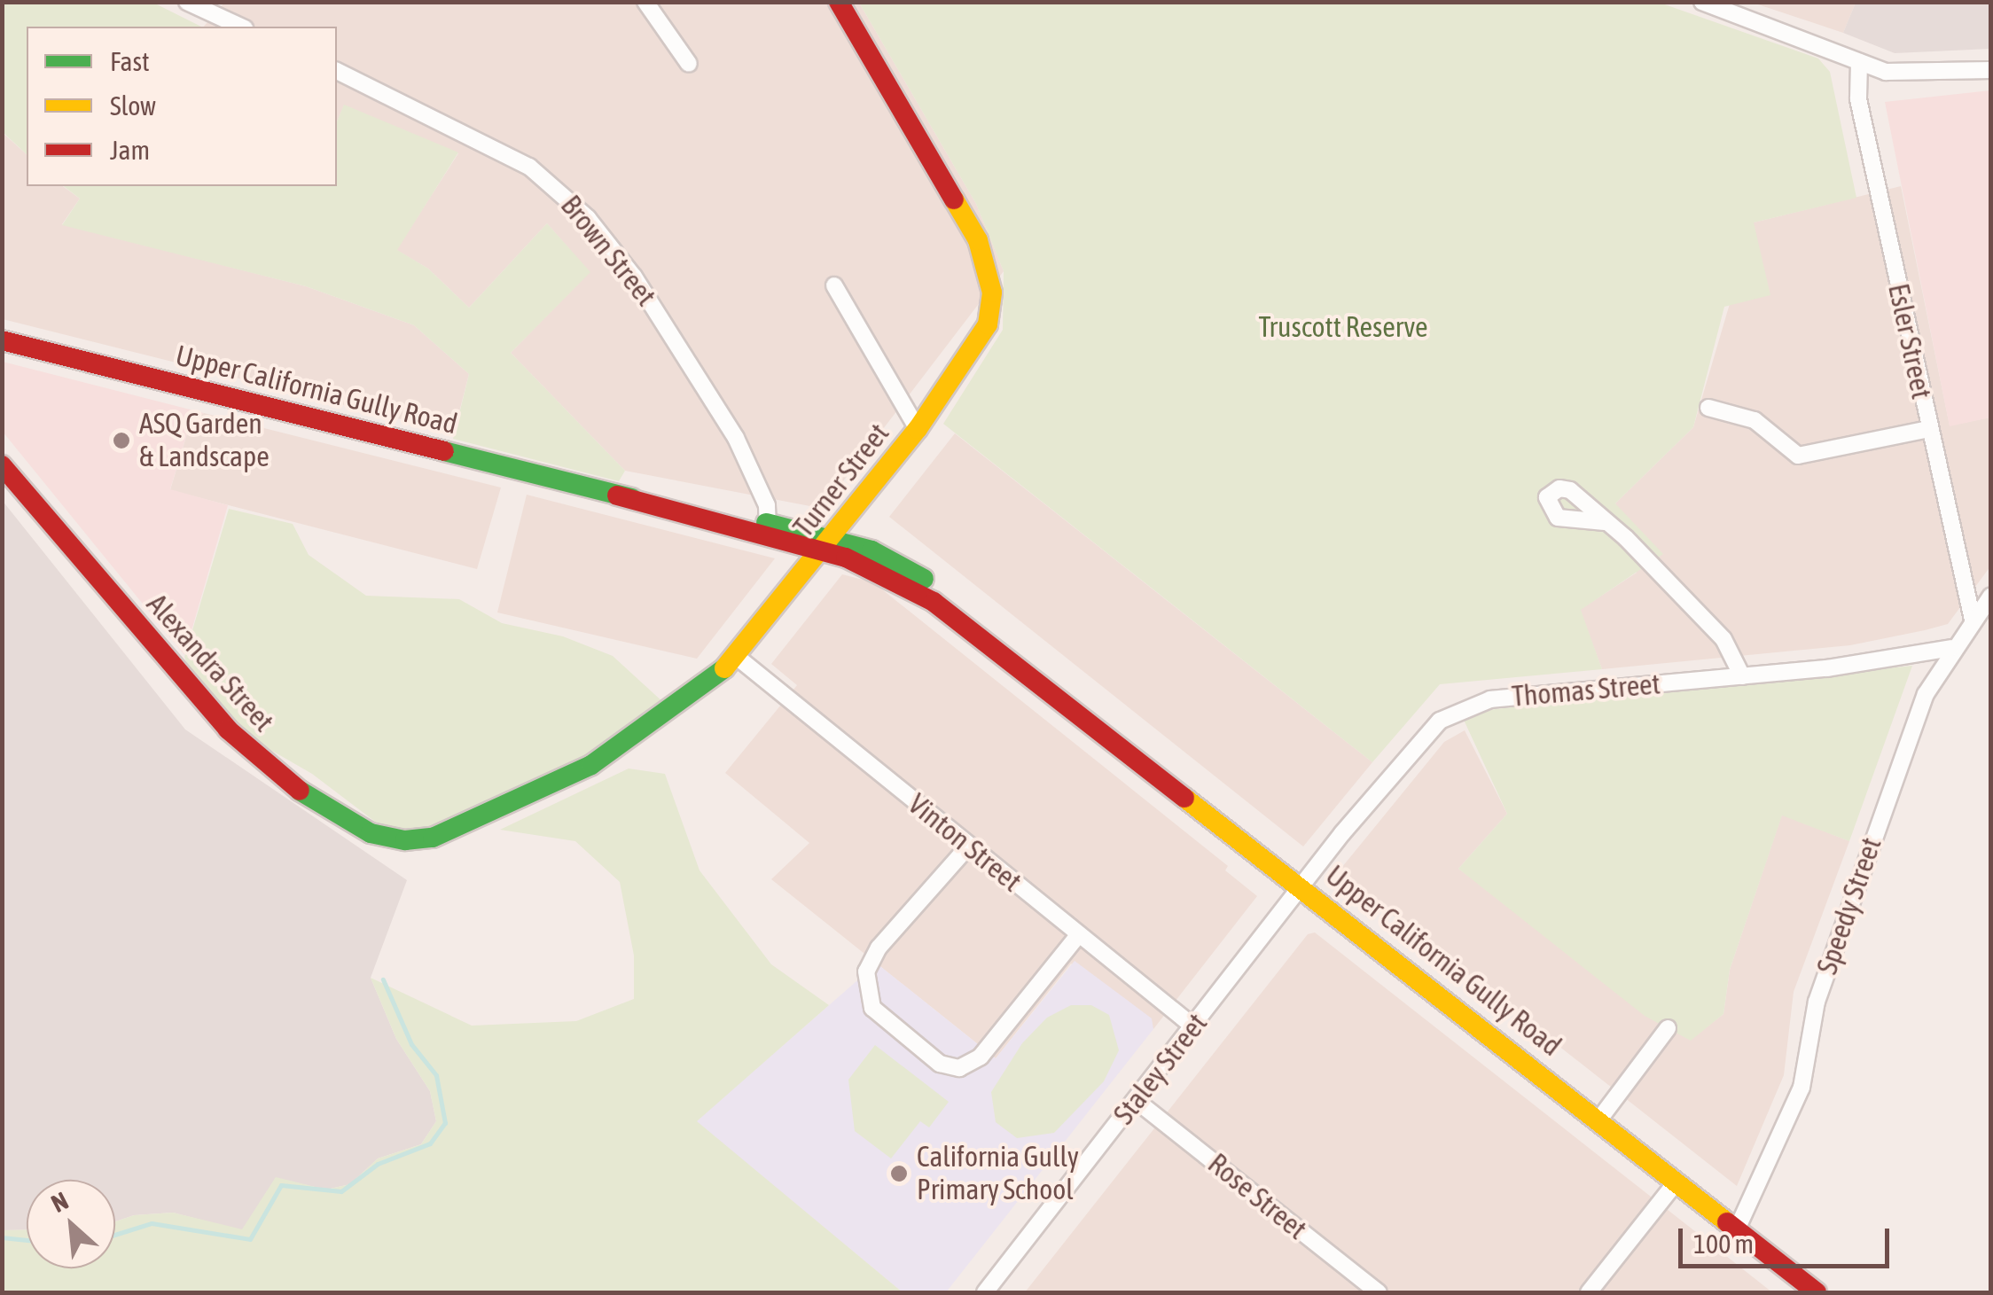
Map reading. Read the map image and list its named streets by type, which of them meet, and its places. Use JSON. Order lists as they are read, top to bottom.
{
  "streets": {
    "street": [
      "Brown Street",
      "Esler Street",
      "Upper California Gully Road",
      "Turner Street",
      "Alexandra Street",
      "Thomas Street",
      "Vinton Street",
      "Speedy Street",
      "Staley Street",
      "Rose Street"
    ]
  },
  "crossings": [
    ["Brown Street", "Upper California Gully Road"],
    ["Esler Street", "Speedy Street"],
    ["Upper California Gully Road", "Turner Street"],
    ["Upper California Gully Road", "Thomas Street"],
    ["Upper California Gully Road", "Speedy Street"],
    ["Upper California Gully Road", "Staley Street"],
    ["Turner Street", "Alexandra Street"],
    ["Turner Street", "Vinton Street"],
    ["Thomas Street", "Speedy Street"],
    ["Thomas Street", "Staley Street"],
    ["Vinton Street", "Staley Street"],
    ["Staley Street", "Rose Street"]
  ],
  "parks": ["Truscott Reserve"],
  "places": ["ASQ Garden & Landscape", "California Gully Primary School"],
  "legend": ["Fast", "Slow", "Jam"],
  "scale_bar": "100 m",
  "north": "top left"
}
